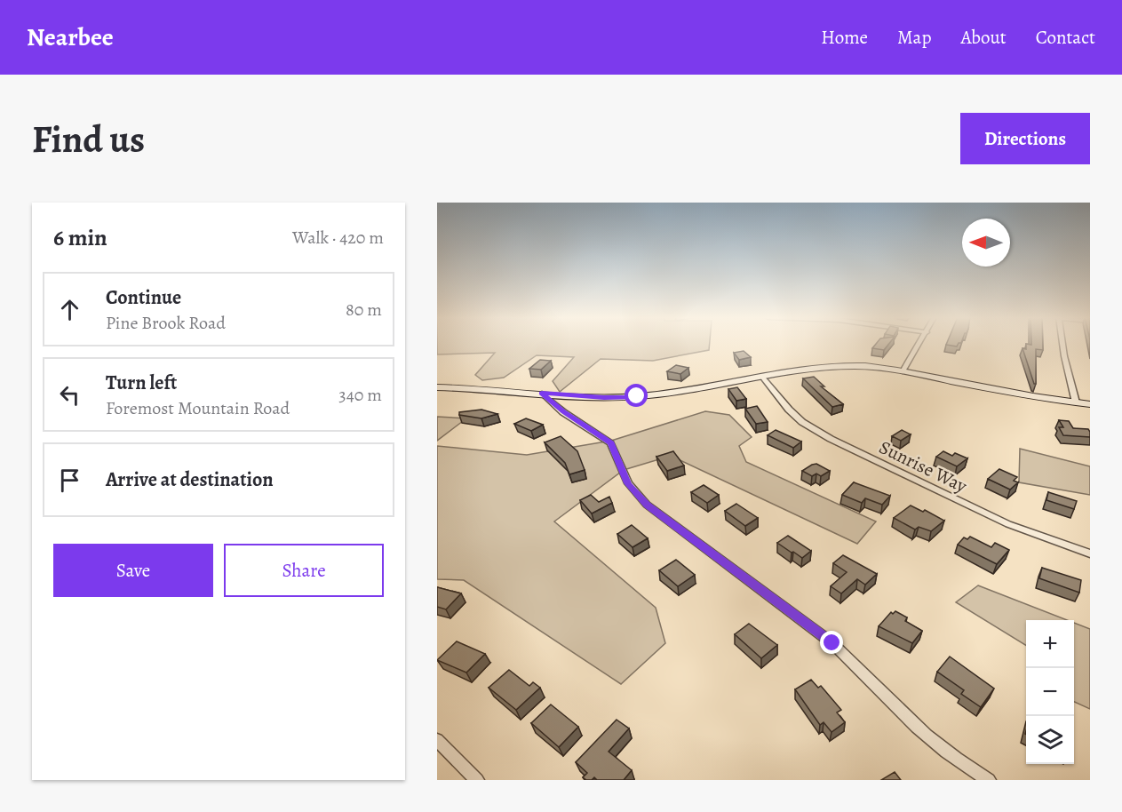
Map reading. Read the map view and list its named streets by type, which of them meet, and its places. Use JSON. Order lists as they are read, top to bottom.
{
  "streets": {
    "street": ["Sunrise Way"]
  },
  "north": "left",
  "page": {
    "header": "Nearbee",
    "nav": [
      "Home",
      "Map",
      "About",
      "Contact"
    ],
    "buttons": [
      "Directions",
      ["Save", "Share"]
    ],
    "title": "Find us",
    "heading": ["6 min", "Walk · 420 m"],
    "list": [
      ["Continue", "Pine Brook Road", "80 m"],
      ["Turn left", "Foremost Mountain Road", "340 m"],
      "Arrive at destination"
    ],
    "map_buttons": ["+", "−"]
  }
}
